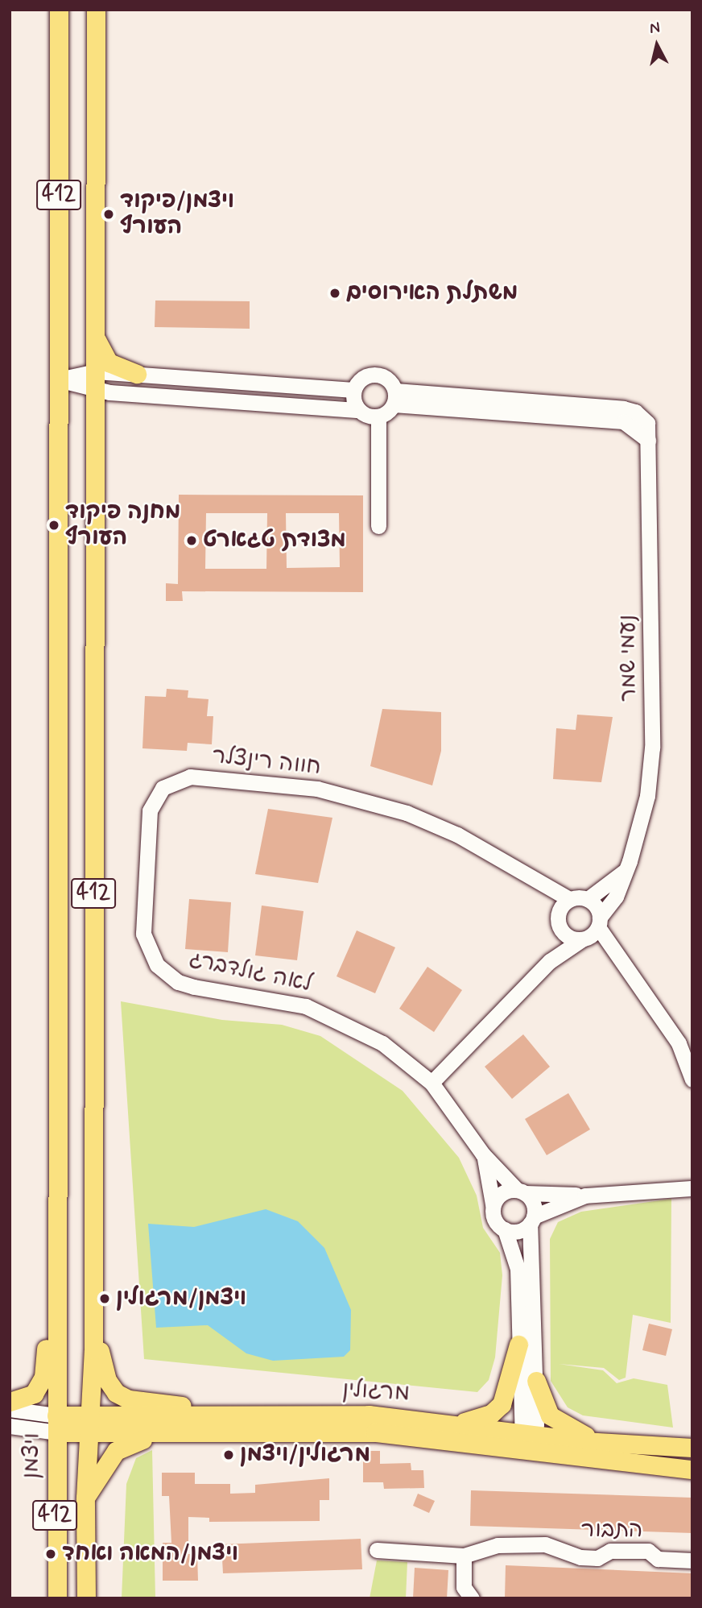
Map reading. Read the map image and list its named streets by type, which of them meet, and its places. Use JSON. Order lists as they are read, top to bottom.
{
  "streets": {
    "main road": ["412", "מרגולין", "ויצמן"],
    "street": [
      "נעמי שמר",
      "חווה רינצלר",
      "לאה גולדברג",
      "התבור"
    ]
  },
  "crossings": [
    ["412", "מרגולין"],
    ["412", "ויצמן"],
    ["נעמי שמר", "לאה גולדברג"],
    ["חווה רינצלר", "לאה גולדברג"],
    ["מרגולין", "ויצמן"]
  ],
  "places": [
    "ויצמן/פיקוד העורף",
    "משתלת האירוסים",
    "מחנה פיקוד העורף",
    "מצודת טגארט",
    "ויצמן/מרגולין",
    "מרגולין/ויצמן",
    "ויצמן/המאה ואחד"
  ],
  "north": "top"
}
